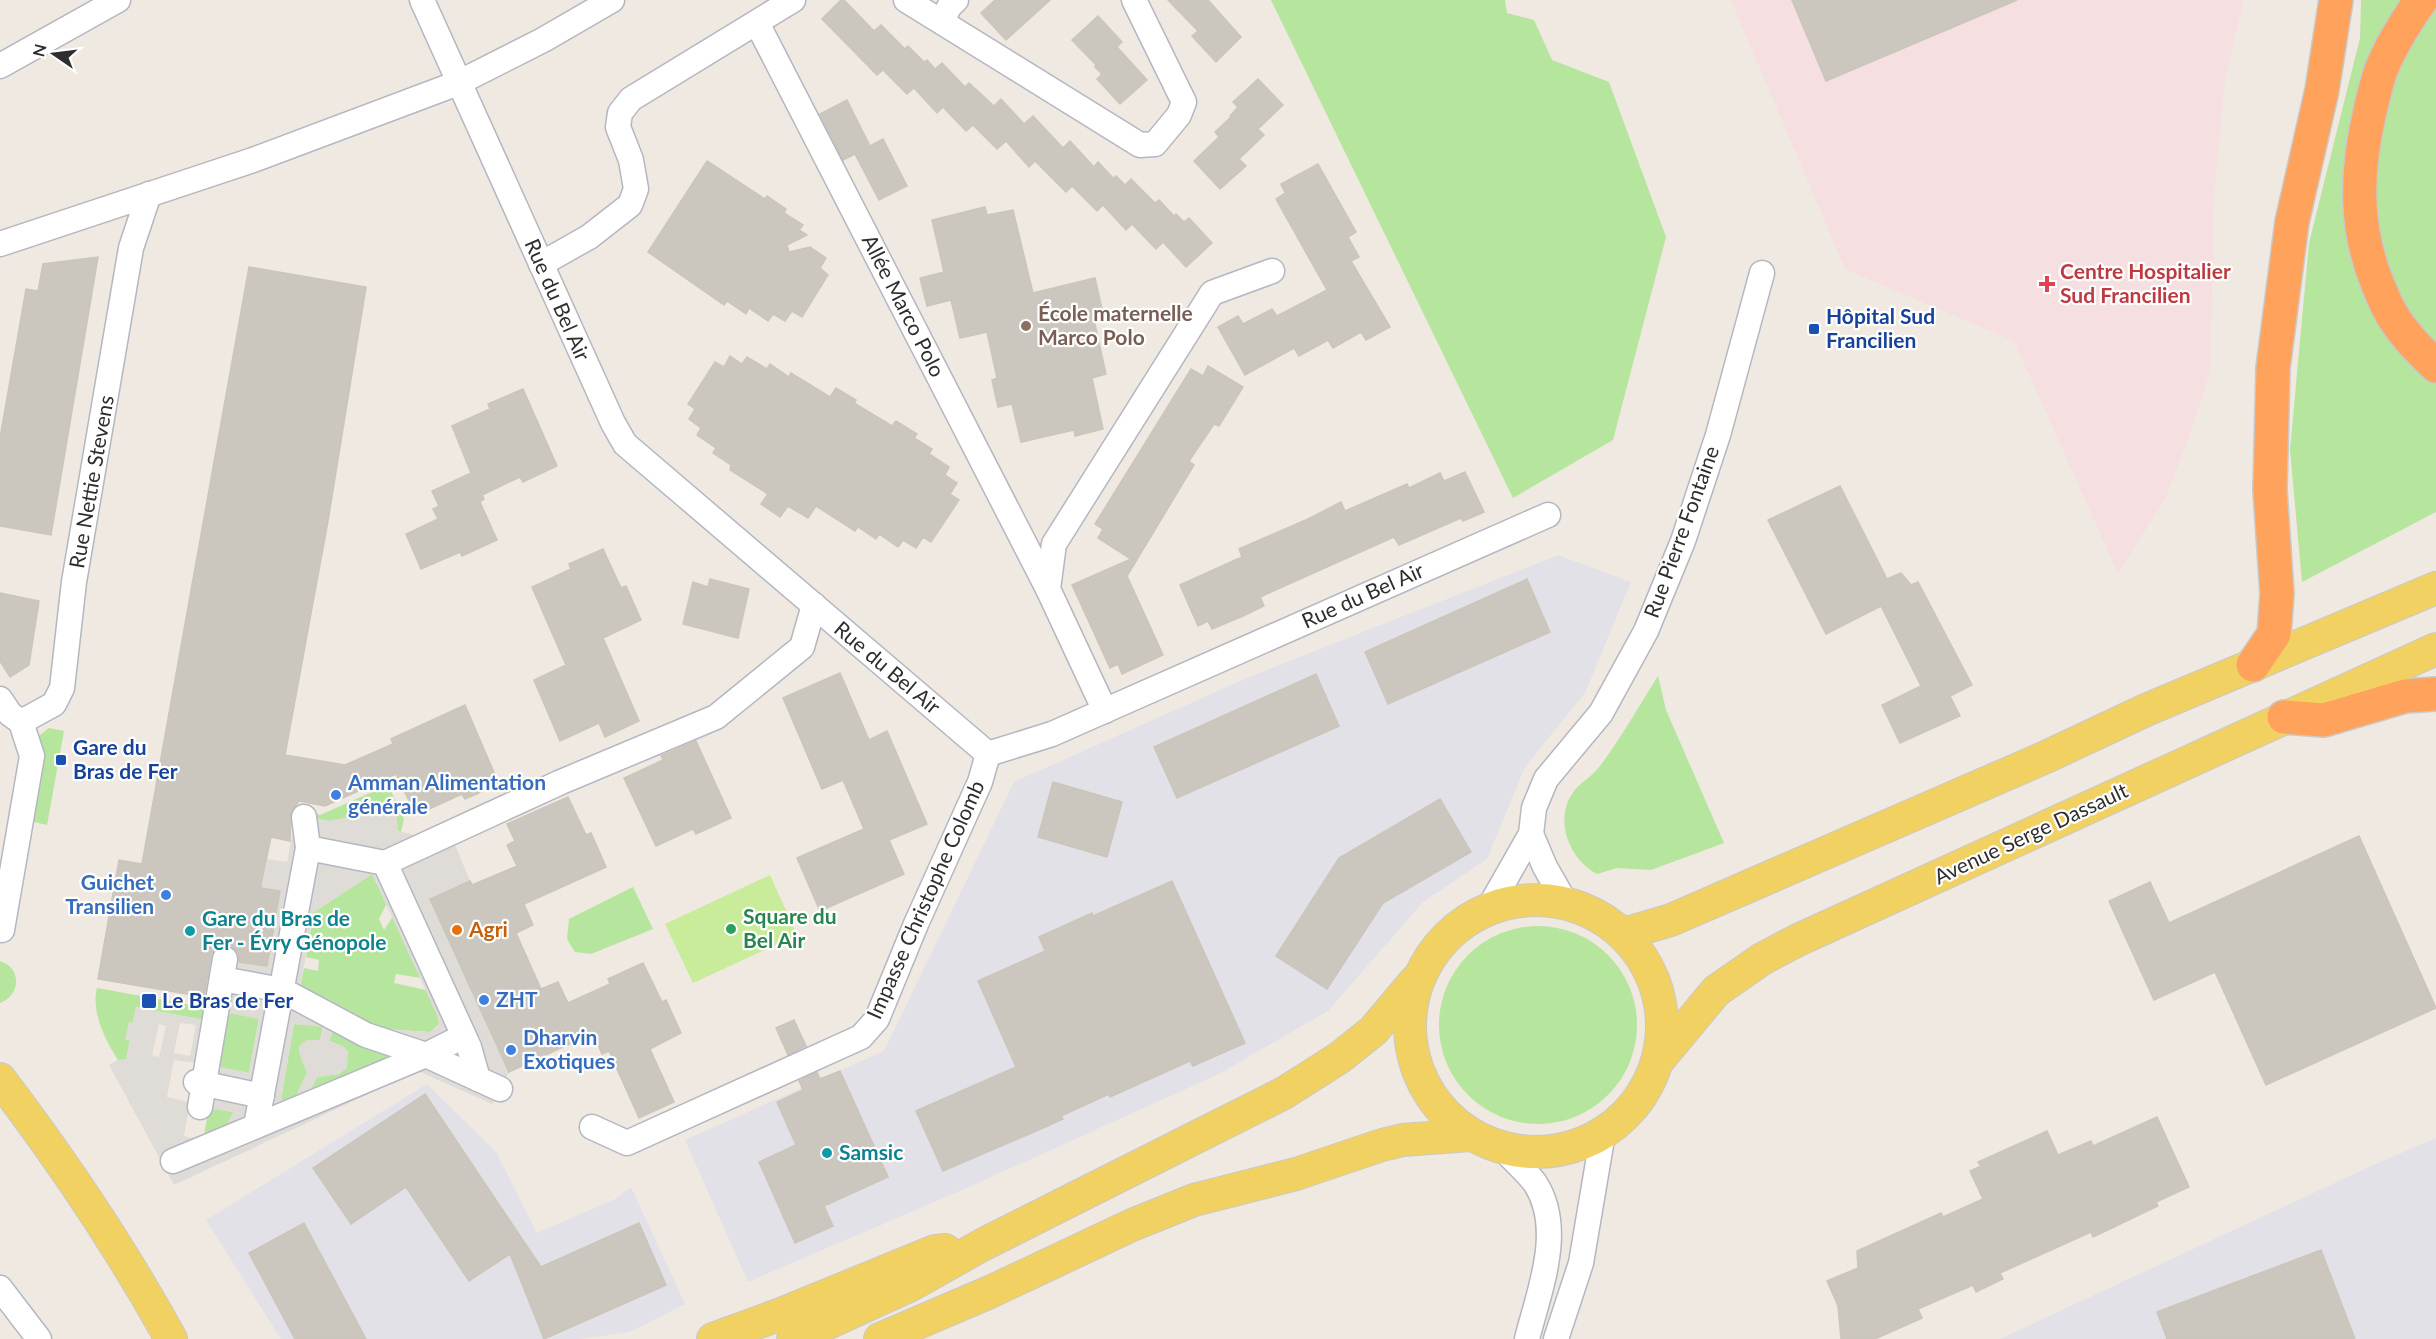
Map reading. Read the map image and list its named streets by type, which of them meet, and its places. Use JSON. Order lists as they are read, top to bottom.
{
  "streets": {
    "main road": ["Avenue Serge Dassault"],
    "street": [
      "Rue du Bel Air",
      "Allée Marco Polo",
      "Rue Nettie Stevens",
      "Rue Pierre Fontaine",
      "Impasse Christophe Colomb"
    ]
  },
  "crossings": [
    ["Rue du Bel Air", "Allée Marco Polo"],
    ["Rue du Bel Air", "Impasse Christophe Colomb"]
  ],
  "places": {
    "health": ["Centre Hospitalier Sud Francilien"],
    "other": [
      "École maternelle Marco Polo",
      "Amman Alimentation générale",
      "Guichet Transilien",
      "Square du Bel Air",
      "Agri",
      "Gare du Bras de Fer - Évry Génopole",
      "ZHT",
      "Dharvin Exotiques",
      "Samsic"
    ],
    "transit": ["Hôpital Sud Francilien", "Gare du Bras de Fer", "Le Bras de Fer"]
  },
  "north": "left"
}
